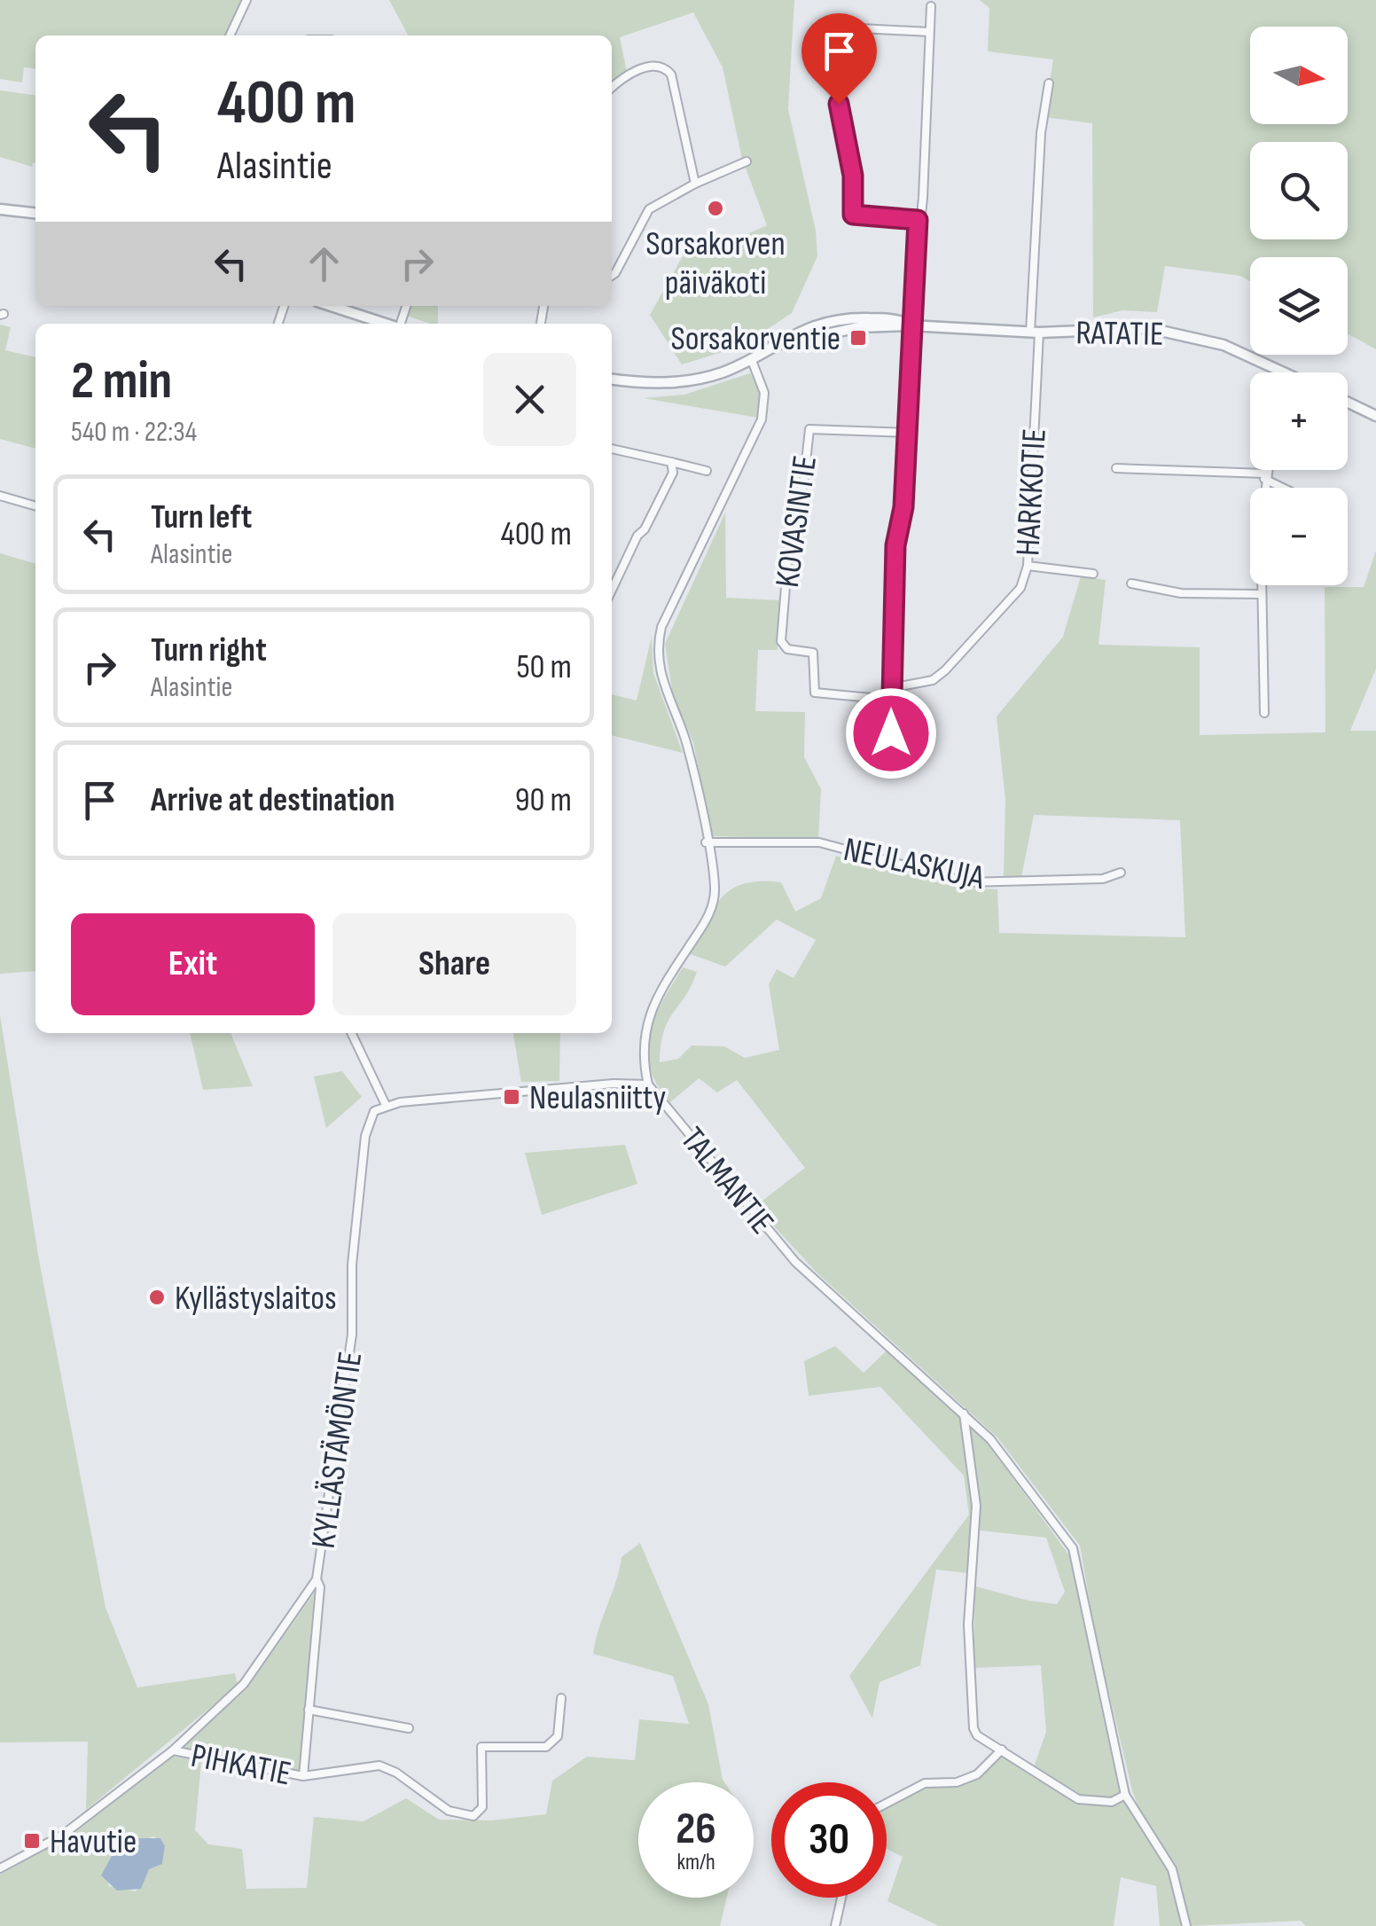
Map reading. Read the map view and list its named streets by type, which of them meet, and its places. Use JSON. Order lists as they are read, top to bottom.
{
  "streets": {
    "street": [
      "RATATIE",
      "HARKKOTIE",
      "KOVASINTIE",
      "NEULASKUJA",
      "TALMANTIE",
      "KYLLÄSTÄMÖNTIE",
      "PIHKATIE"
    ]
  },
  "crossings": [
    ["RATATIE", "HARKKOTIE"],
    ["KYLLÄSTÄMÖNTIE", "PIHKATIE"]
  ],
  "places": {
    "other": ["Sorsakorven päiväkoti", "Kyllästyslaitos"],
    "transit": ["Sorsakorventie", "Neulasniitty", "Havutie"]
  },
  "north": "right",
  "page": {
    "map_buttons": ["+", "−"],
    "turn": ["400 m", "Alasintie"],
    "heading": ["2 min", "540 m · 22:34"],
    "list": [
      {
        "name": "Turn left",
        "note": "Alasintie",
        "value": "400 m"
      },
      {
        "name": "Turn right",
        "note": "Alasintie",
        "value": "50 m"
      },
      {
        "name": "Arrive at destination",
        "value": "90 m"
      }
    ],
    "buttons": ["Exit", "Share"],
    "speed": "26 km/h",
    "limit": "30"
  }
}
